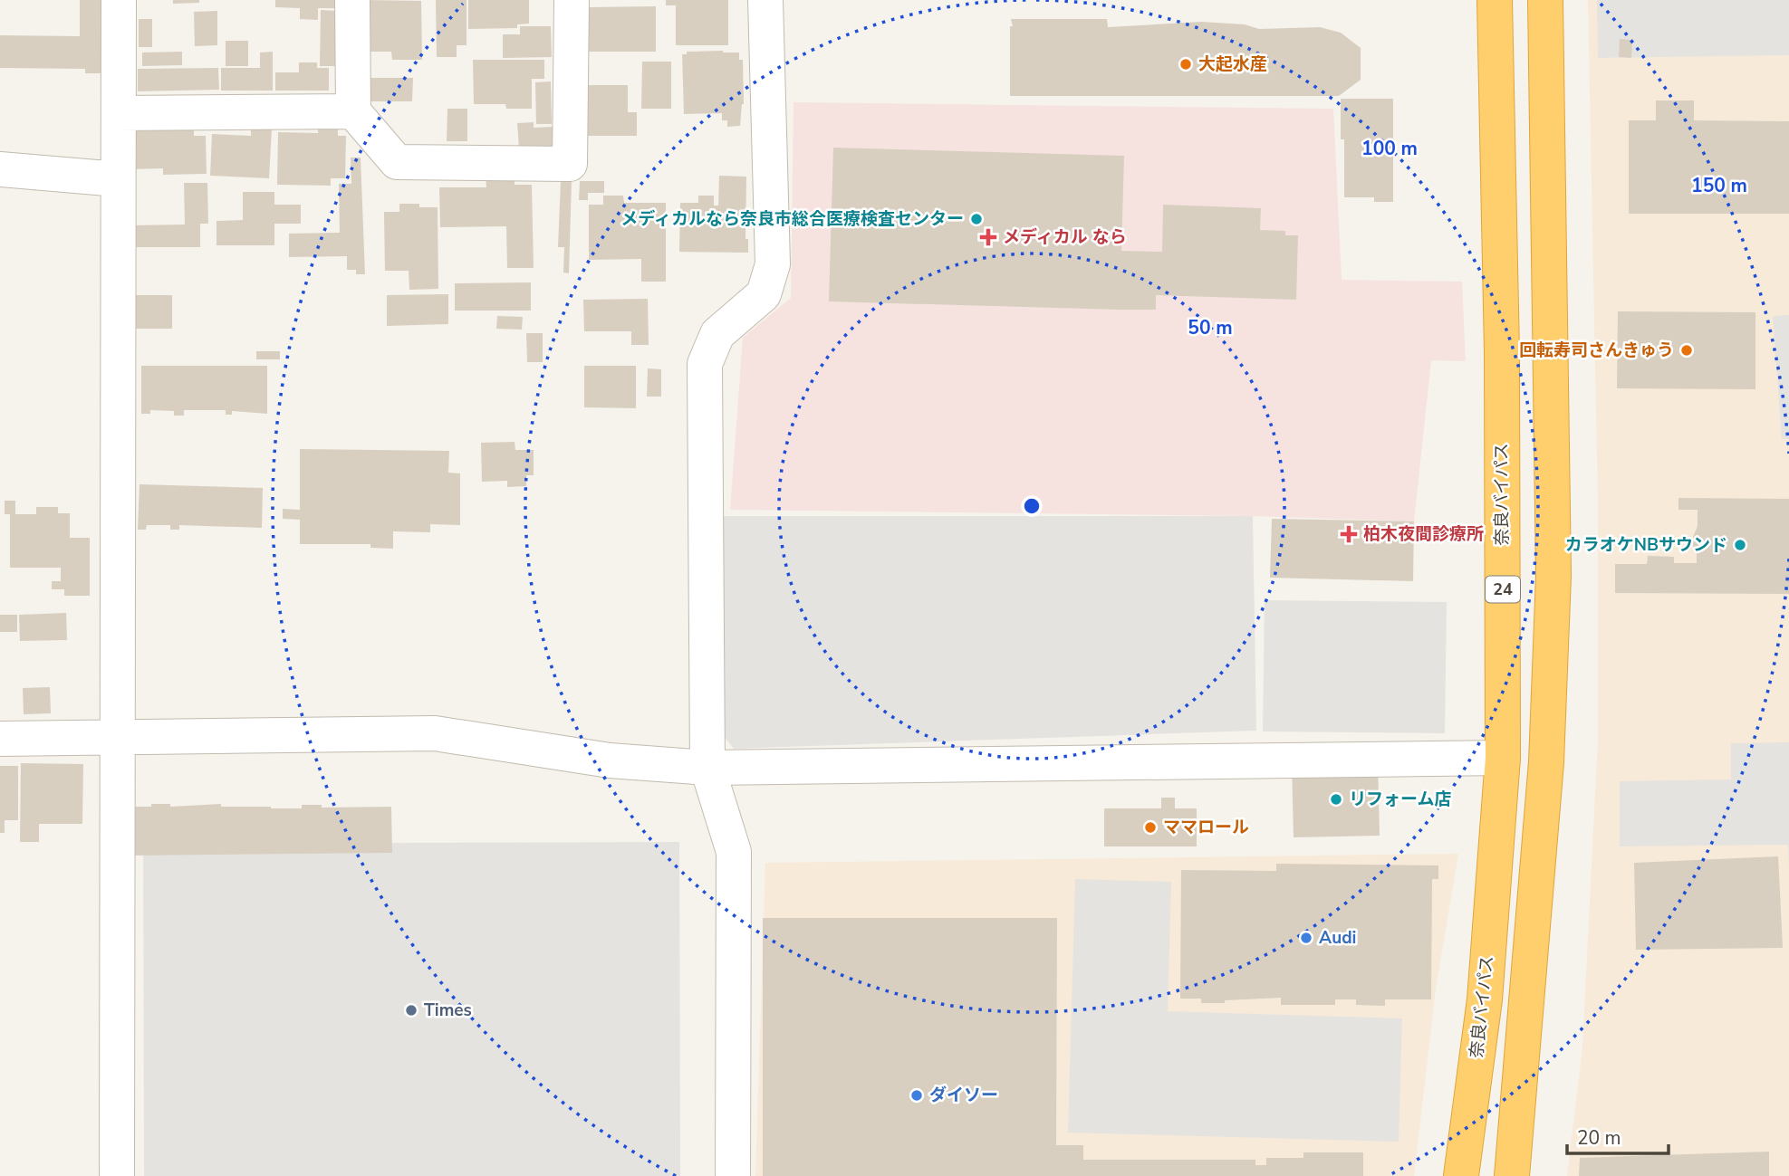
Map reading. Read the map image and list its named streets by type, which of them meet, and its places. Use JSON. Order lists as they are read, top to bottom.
{
  "streets": {
    "highway": ["奈良バイパス", "24"]
  },
  "places": {
    "other": [
      "大起水産",
      "メディカルなら奈良市総合医療検査センター",
      "回転寿司さんきゅう",
      "カラオケNBサウンド",
      "リフォーム店",
      "ママロール",
      "Audi",
      "Times",
      "ダイソー"
    ],
    "health": ["メディカル なら", "柏木夜間診療所"]
  },
  "scale_bar": "20 m",
  "rings": ["100 m", "150 m", "50 m"]
}
